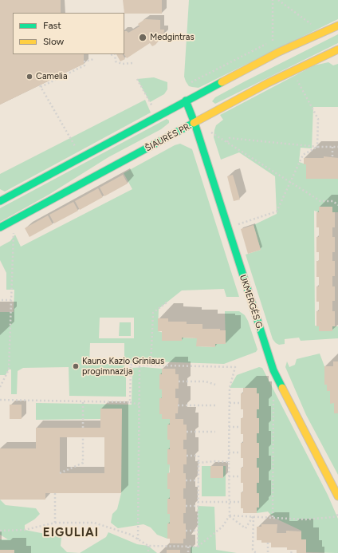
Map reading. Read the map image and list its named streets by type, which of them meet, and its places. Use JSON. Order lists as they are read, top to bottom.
{
  "streets": {
    "main road": ["ŠIAURĖS PR.", "UKMERGĖS G."]
  },
  "crossings": [
    ["ŠIAURĖS PR.", "UKMERGĖS G."]
  ],
  "districts": ["EIGULIAI"],
  "places": ["Medgintras", "Camelia", "Kauno Kazio Griniaus progimnazija"],
  "legend": ["Fast", "Slow"]
}
